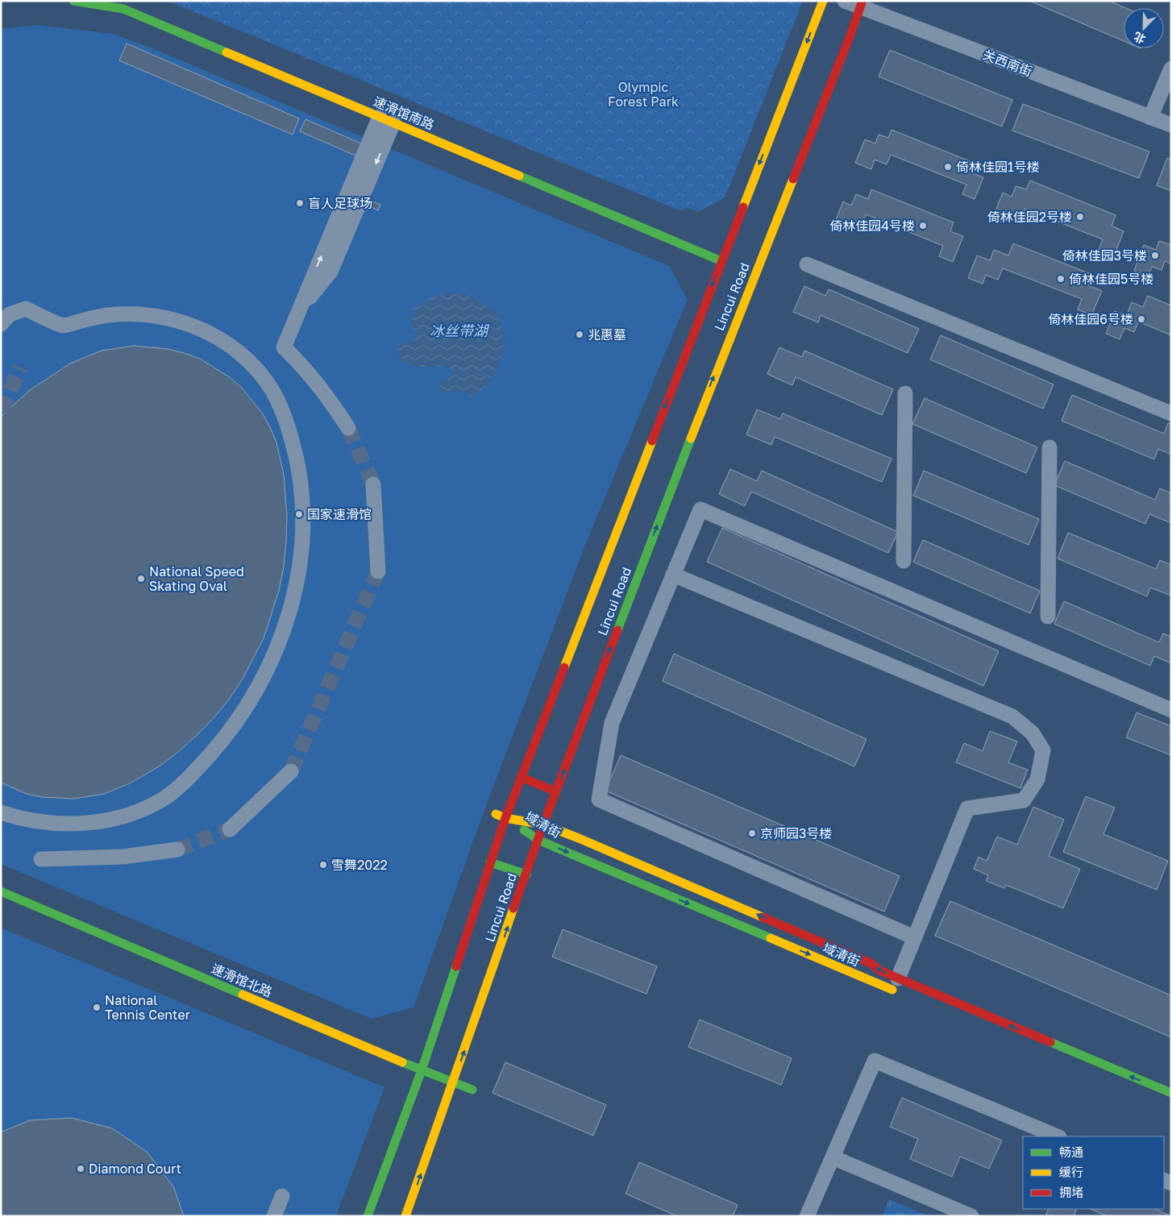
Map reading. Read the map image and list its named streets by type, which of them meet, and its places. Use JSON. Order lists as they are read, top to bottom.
{
  "streets": {
    "main road": [
      "速滑馆南路",
      "Lincui Road",
      "域清街",
      "速滑馆北路"
    ],
    "street": ["关西南街"]
  },
  "crossings": [
    ["关西南街", "Lincui Road"],
    ["速滑馆南路", "Lincui Road"],
    ["Lincui Road", "域清街"],
    ["Lincui Road", "速滑馆北路"]
  ],
  "water": ["冰丝带湖"],
  "parks": ["Olympic Forest Park"],
  "places": [
    "倚林佳园1号楼",
    "盲人足球场",
    "倚林佳园2号楼",
    "倚林佳园4号楼",
    "倚林佳园3号楼",
    "倚林佳园5号楼",
    "倚林佳园6号楼",
    "兆惠墓",
    "国家速滑馆",
    "National Speed Skating Oval",
    "京师园3号楼",
    "雪舞2022",
    "National Tennis Center",
    "Diamond Court"
  ],
  "legend": ["畅通", "缓行", "拥堵"],
  "north": "bottom left"
}
